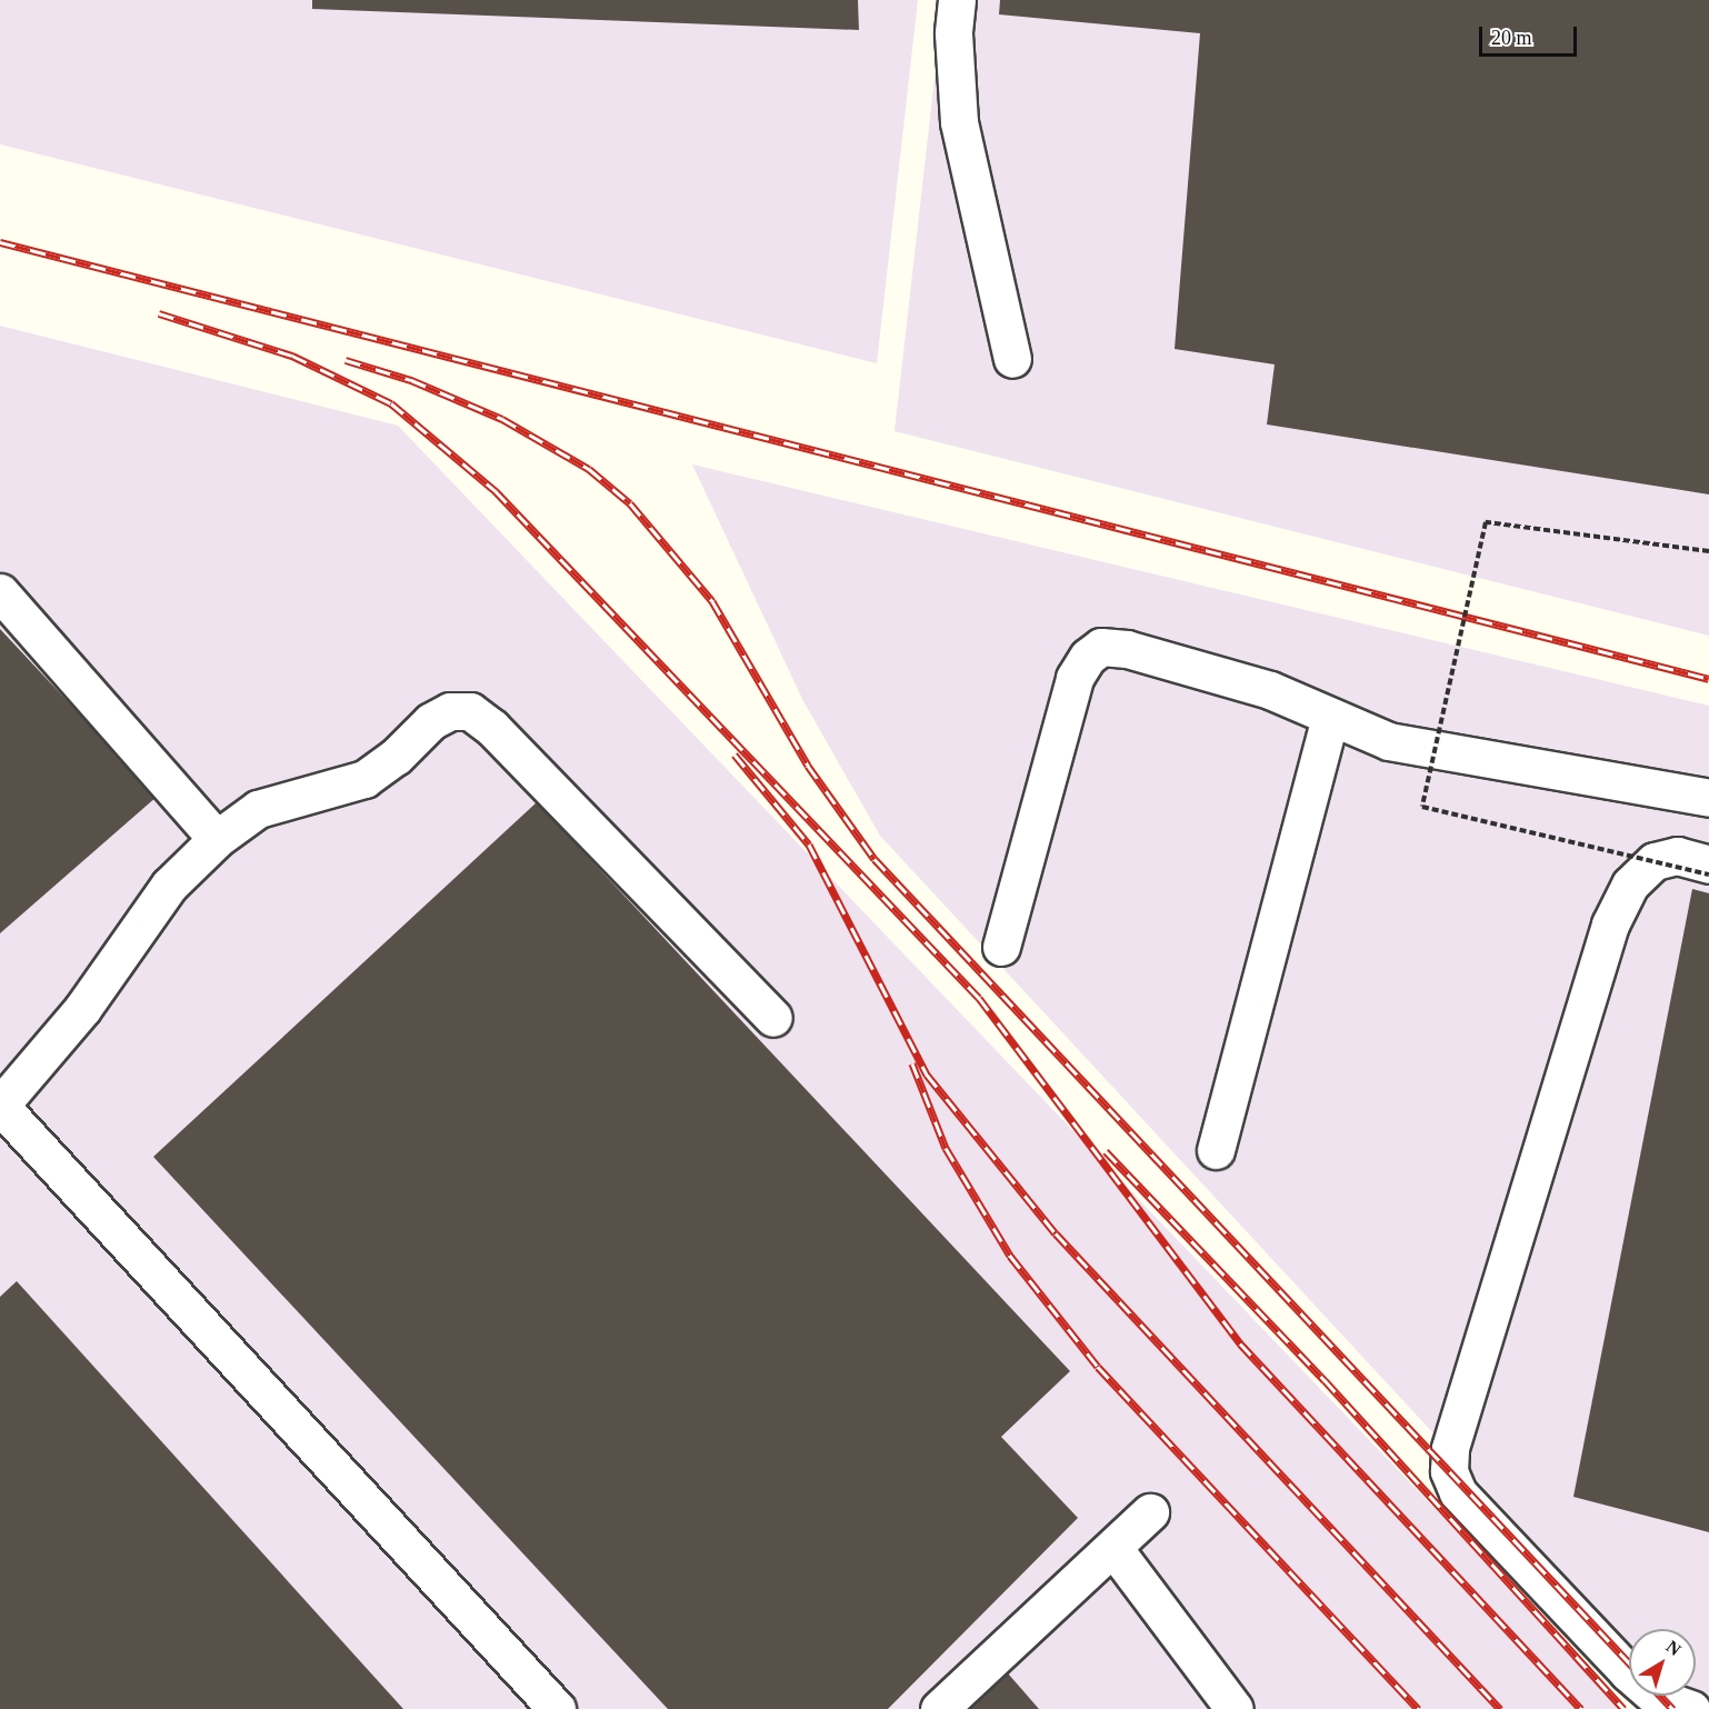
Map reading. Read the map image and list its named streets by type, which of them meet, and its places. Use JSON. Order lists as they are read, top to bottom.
{
  "scale_bar": "20 m",
  "north": "top right"
}
